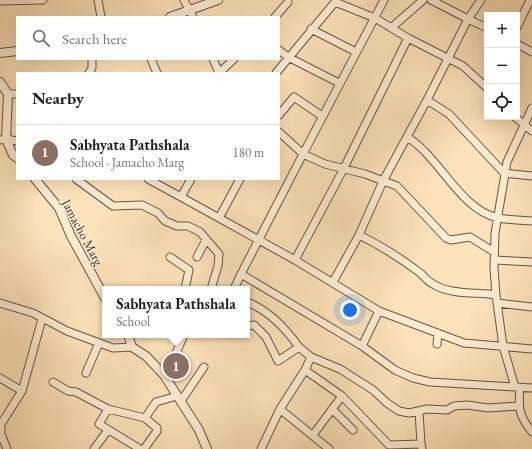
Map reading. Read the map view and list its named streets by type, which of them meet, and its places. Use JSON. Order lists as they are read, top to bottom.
{
  "streets": {
    "street": ["Jamacho Marg"]
  },
  "page": {
    "map_buttons": ["+", "−"],
    "search": "Search here",
    "heading": "Nearby",
    "list": [
      {
        "mark": "1",
        "name": "Sabhyata Pathshala",
        "note": "School · Jamacho Marg",
        "value": "180 m"
      }
    ],
    "popup": ["Sabhyata Pathshala", "School"],
    "pins": "1"
  }
}
